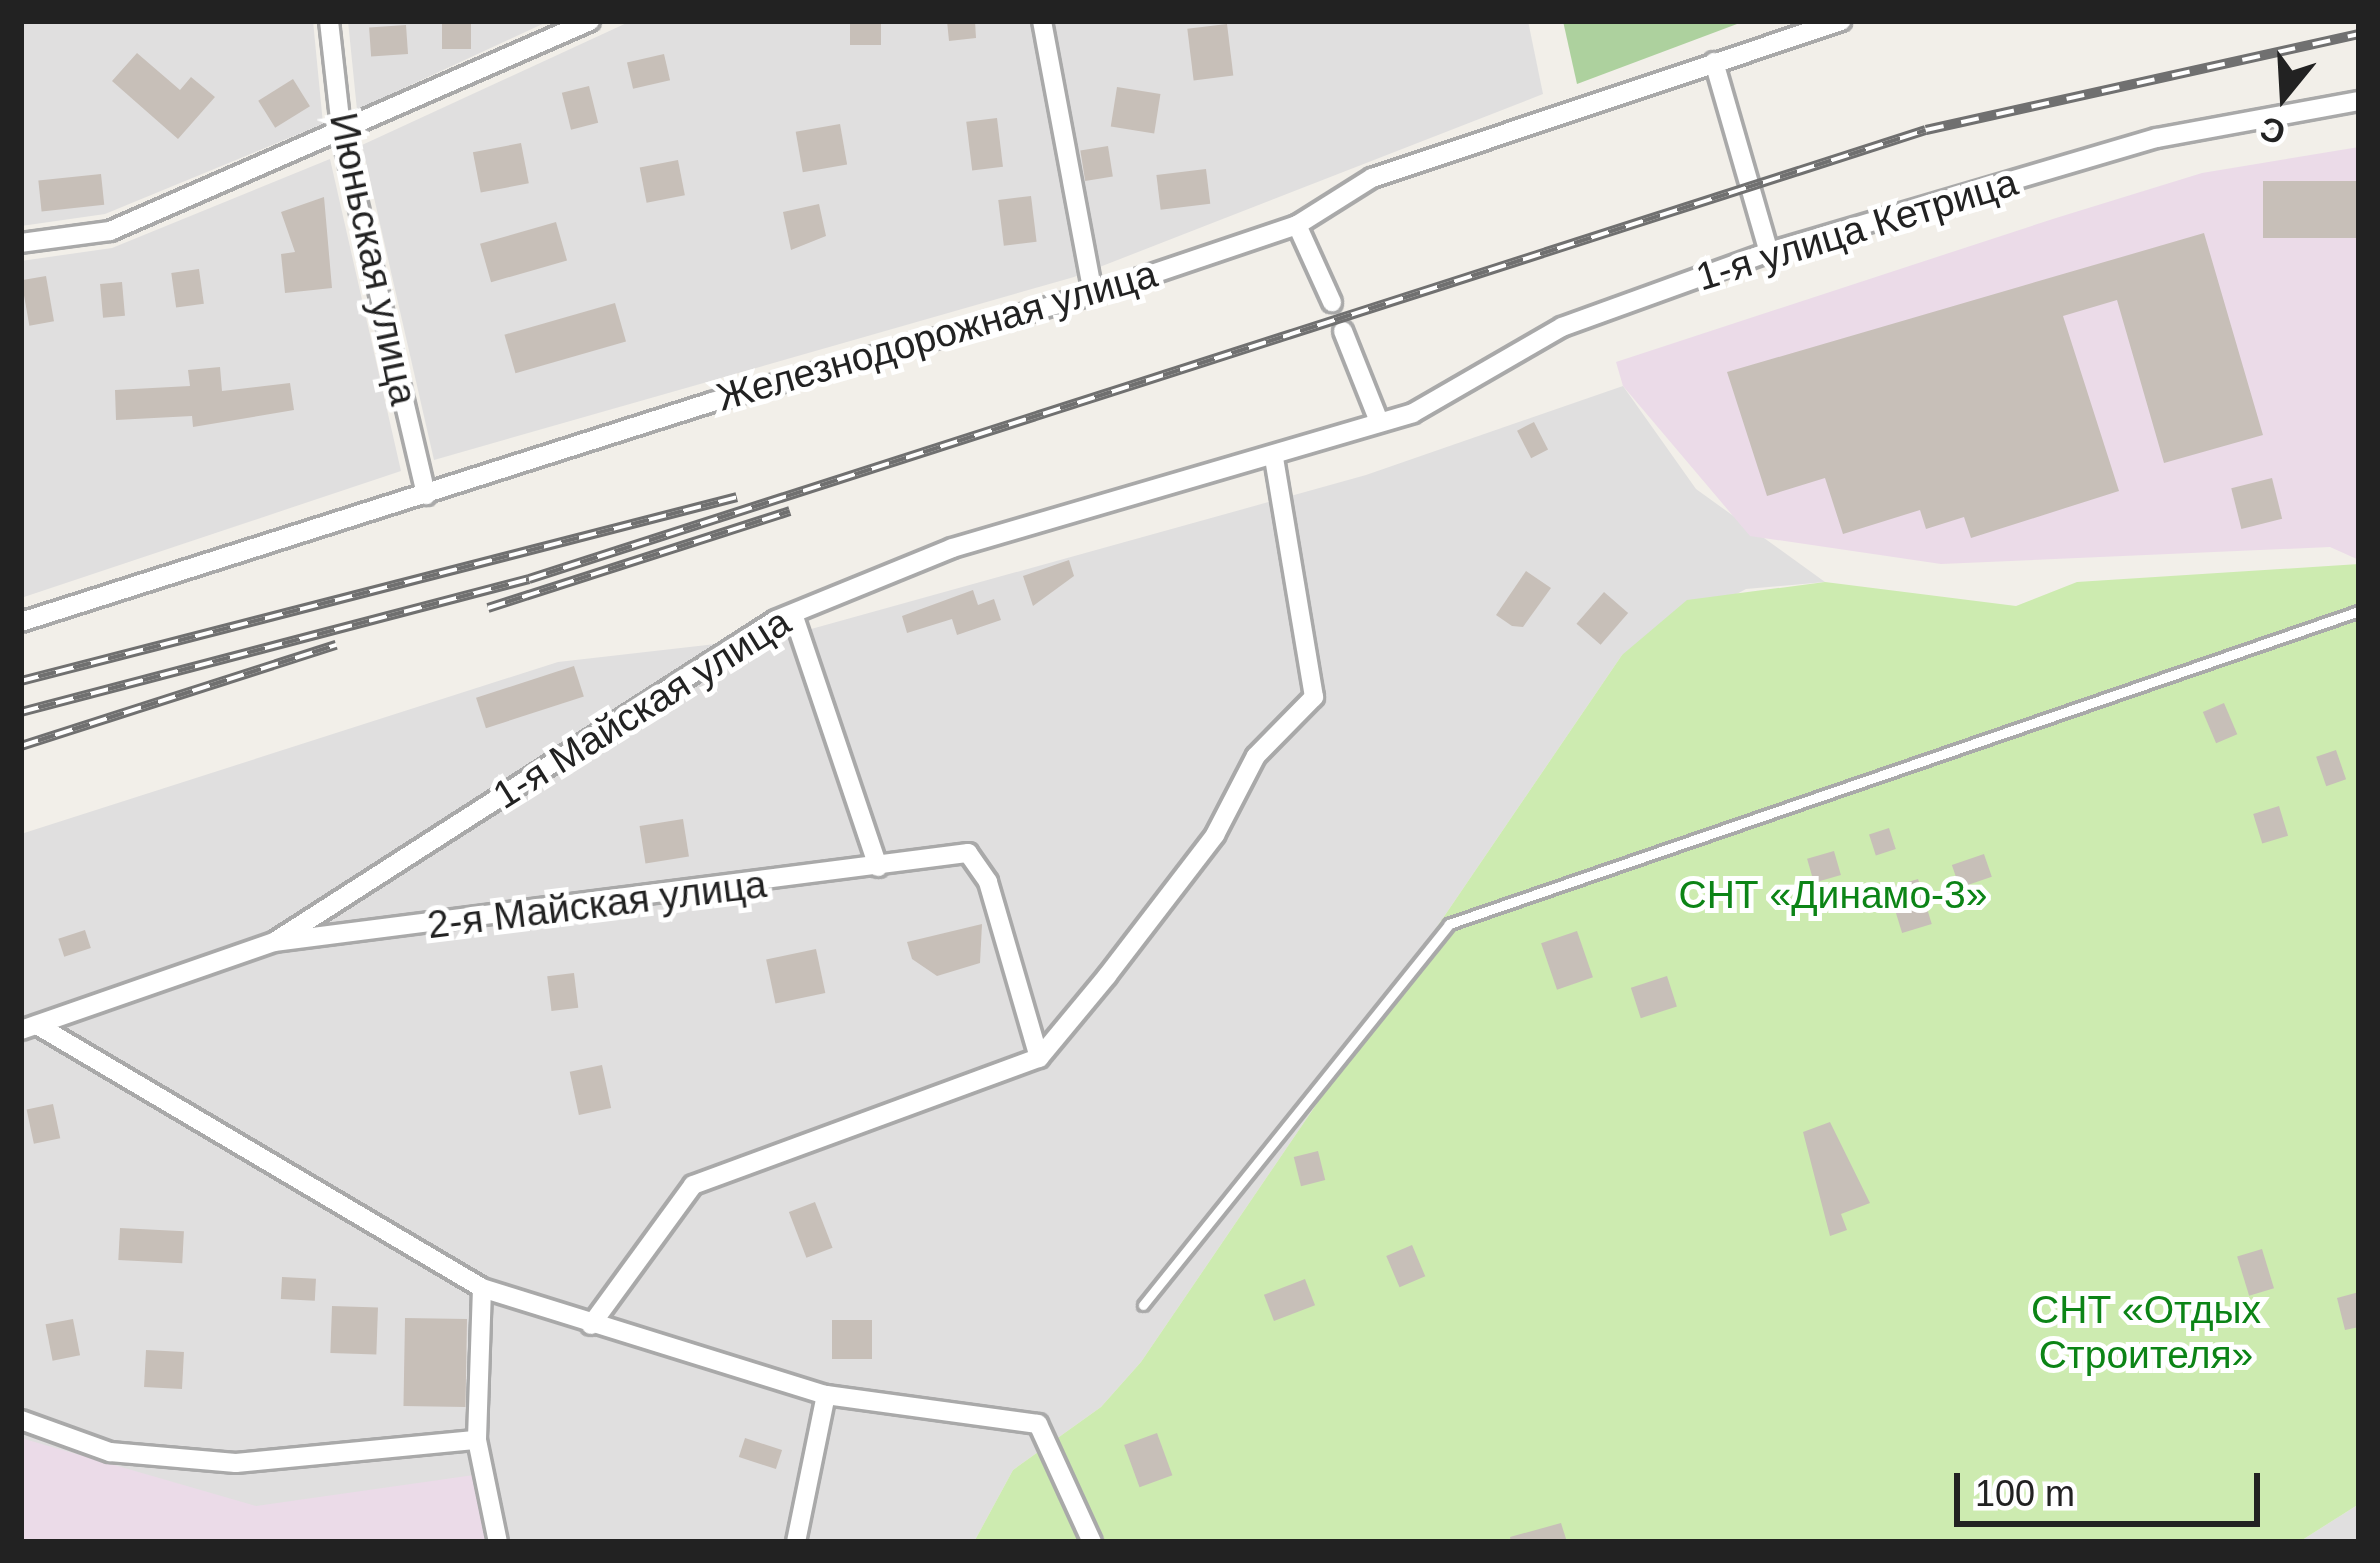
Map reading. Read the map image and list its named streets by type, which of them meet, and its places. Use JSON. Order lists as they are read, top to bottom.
{
  "streets": {
    "street": [
      "1-я улица Кетрица",
      "Июньская улица",
      "Железнодорожная улица",
      "1-я Майская улица",
      "2-я Майская улица"
    ]
  },
  "crossings": [
    ["1-я улица Кетрица", "1-я Майская улица"],
    ["Июньская улица", "Железнодорожная улица"],
    ["1-я Майская улица", "2-я Майская улица"]
  ],
  "parks": ["СНТ «Динамо-3»", "СНТ «Отдых Строителя»"],
  "scale_bar": "100 m",
  "north": "bottom"
}
